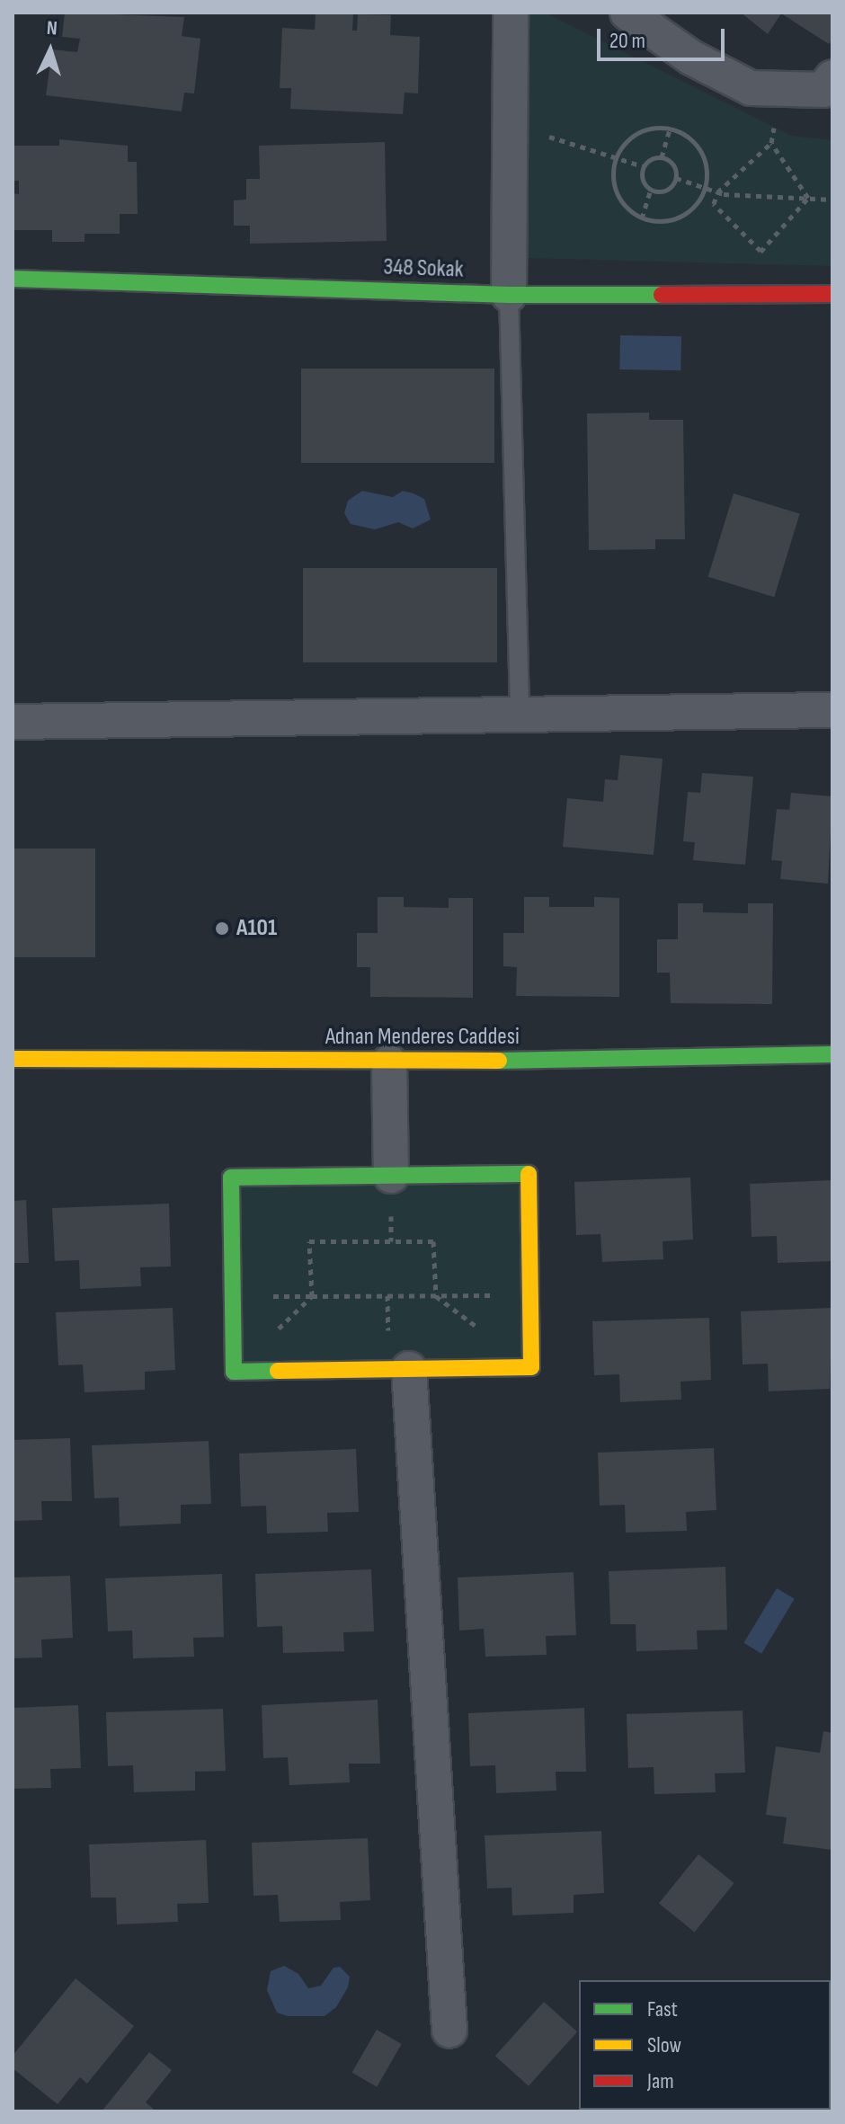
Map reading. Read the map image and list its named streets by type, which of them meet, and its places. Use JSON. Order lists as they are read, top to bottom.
{
  "streets": {
    "street": ["348 Sokak", "Adnan Menderes Caddesi"]
  },
  "places": ["A101"],
  "legend": ["Fast", "Slow", "Jam"],
  "scale_bar": "20 m",
  "north": "top"
}
